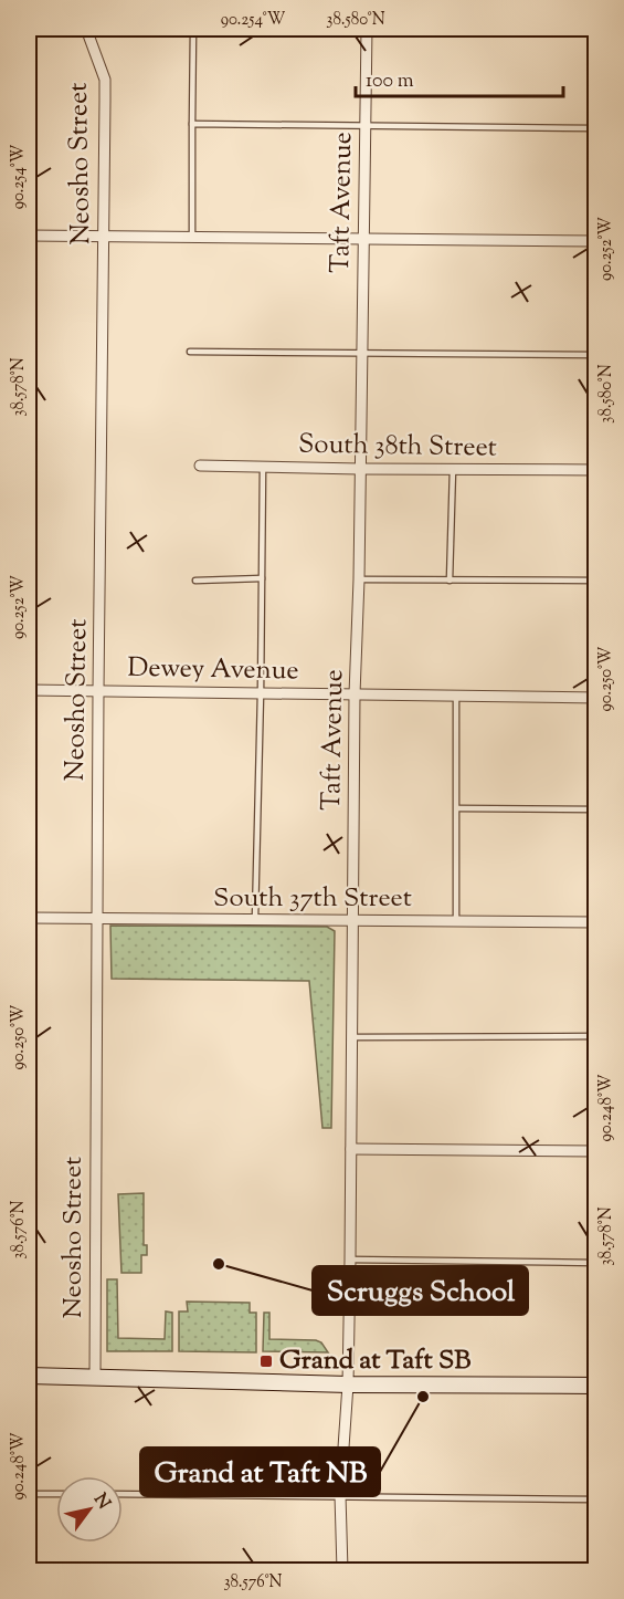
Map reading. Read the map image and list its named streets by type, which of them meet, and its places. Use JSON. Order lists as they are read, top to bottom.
{
  "streets": {
    "street": [
      "Neosho Street",
      "Taft Avenue",
      "South 38th Street",
      "Dewey Avenue",
      "South 37th Street"
    ]
  },
  "crossings": [
    ["Neosho Street", "Dewey Avenue"],
    ["Neosho Street", "South 37th Street"],
    ["Taft Avenue", "South 38th Street"],
    ["Taft Avenue", "Dewey Avenue"],
    ["Taft Avenue", "South 37th Street"]
  ],
  "places": {
    "other": ["Scruggs School", "Grand at Taft NB"],
    "transit": ["Grand at Taft SB"]
  },
  "scale_bar": "100 m",
  "north": "top right",
  "coordinates": [
    "90.254°W",
    "38.580°N",
    "90.252°W",
    "38.578°N",
    "90.250°W",
    "90.248°W",
    "38.576°N"
  ]
}
